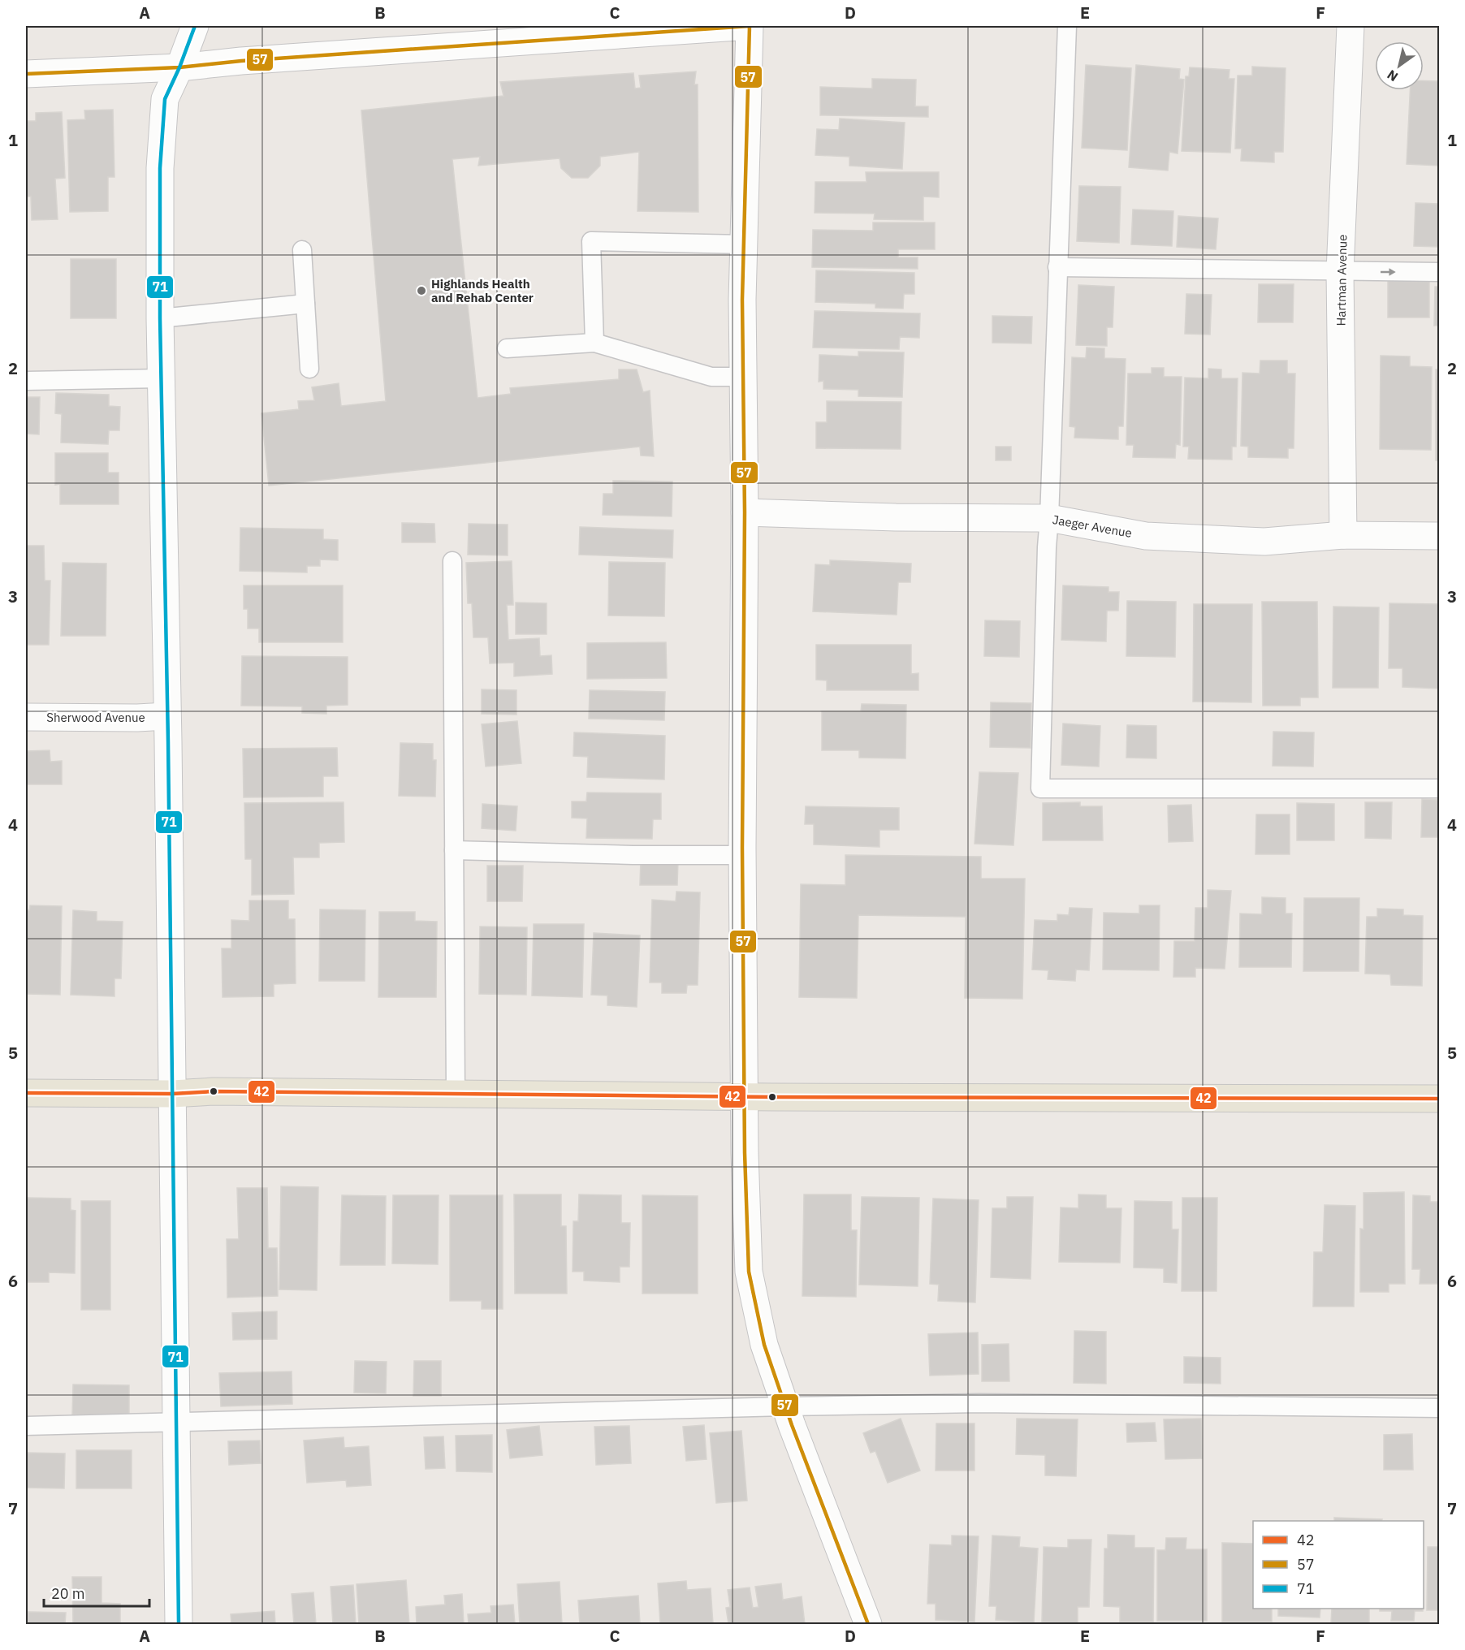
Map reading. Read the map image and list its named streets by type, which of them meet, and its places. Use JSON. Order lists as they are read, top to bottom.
{
  "streets": {
    "street": ["Hartman Avenue", "Jaeger Avenue", "Sherwood Avenue"]
  },
  "crossings": [
    ["Hartman Avenue", "Jaeger Avenue"]
  ],
  "places": ["Highlands Health and Rehab Center"],
  "lines": ["transit line 57", "transit line 71", "transit line 42"],
  "legend": ["42", "57", "71"],
  "scale_bar": "20 m",
  "north": "bottom left",
  "grid": {
    "columns": [
      "A",
      "B",
      "C",
      "D",
      "E",
      "F"
    ],
    "rows": [
      "1",
      "2",
      "3",
      "4",
      "5",
      "6",
      "7"
    ]
  }
}
